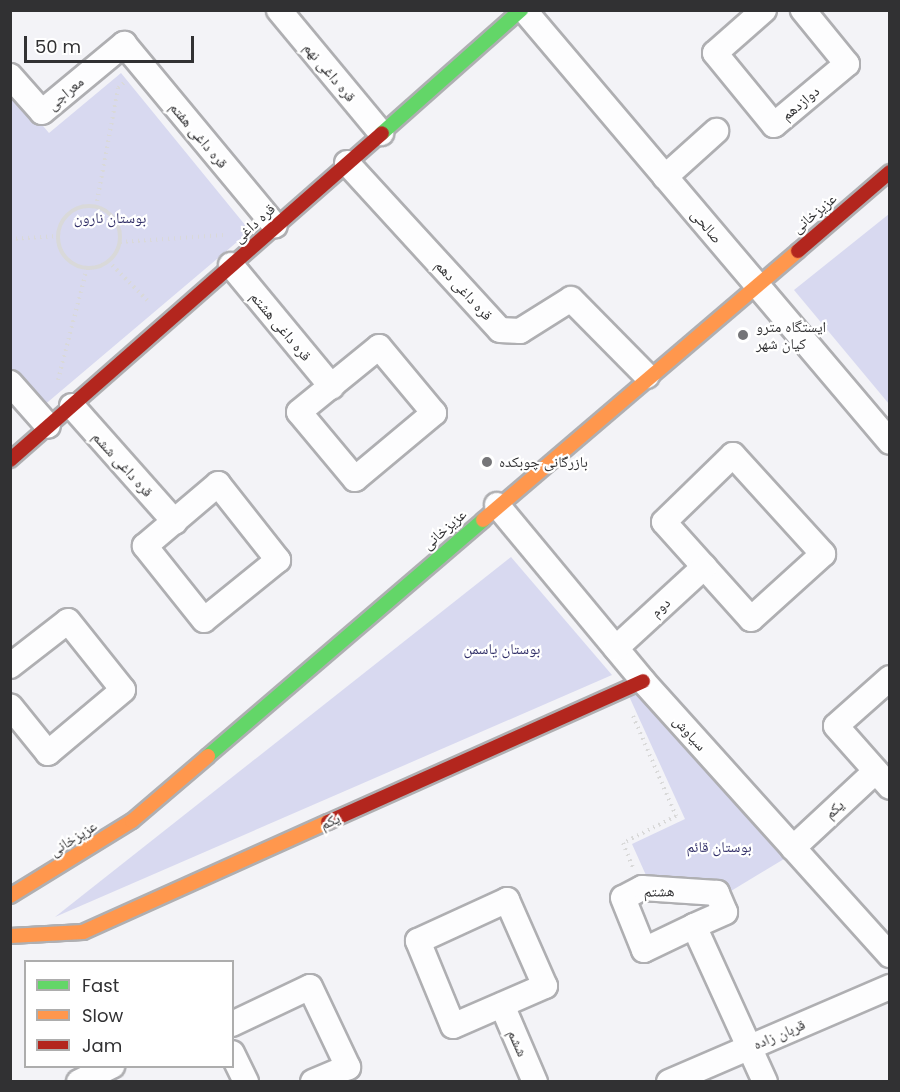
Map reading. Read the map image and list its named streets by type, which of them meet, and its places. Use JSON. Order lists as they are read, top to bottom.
{
  "streets": {
    "street": [
      "قره داغی نهم",
      "معراجی",
      "دوازدهم",
      "قره داغی هفتم",
      "عزیزخانی",
      "قره داغی",
      "صالحی",
      "قره داغی دهم",
      "قره داغی هشتم",
      "قره داغی ششم",
      "دوم",
      "سیاوش",
      "یکم",
      "هشتم",
      "قربان زاده",
      "ششم"
    ]
  },
  "crossings": [
    ["قره داغی نهم", "قره داغی"],
    ["معراجی", "قره داغی هفتم"],
    ["قره داغی هفتم", "قره داغی"],
    ["عزیزخانی", "صالحی"],
    ["عزیزخانی", "قره داغی دهم"],
    ["عزیزخانی", "سیاوش"],
    ["قره داغی", "صالحی"],
    ["قره داغی", "قره داغی دهم"],
    ["قره داغی", "قره داغی هشتم"],
    ["قره داغی", "قره داغی ششم"],
    ["دوم", "سیاوش"],
    ["سیاوش", "یکم"]
  ],
  "parks": ["بوستان نارون", "بوستان یاسمن", "بوستان قائم"],
  "places": ["ایستگاه مترو کیان شهر", "بازرگانی چوبکده"],
  "legend": ["Fast", "Slow", "Jam"],
  "scale_bar": "50 m"
}
